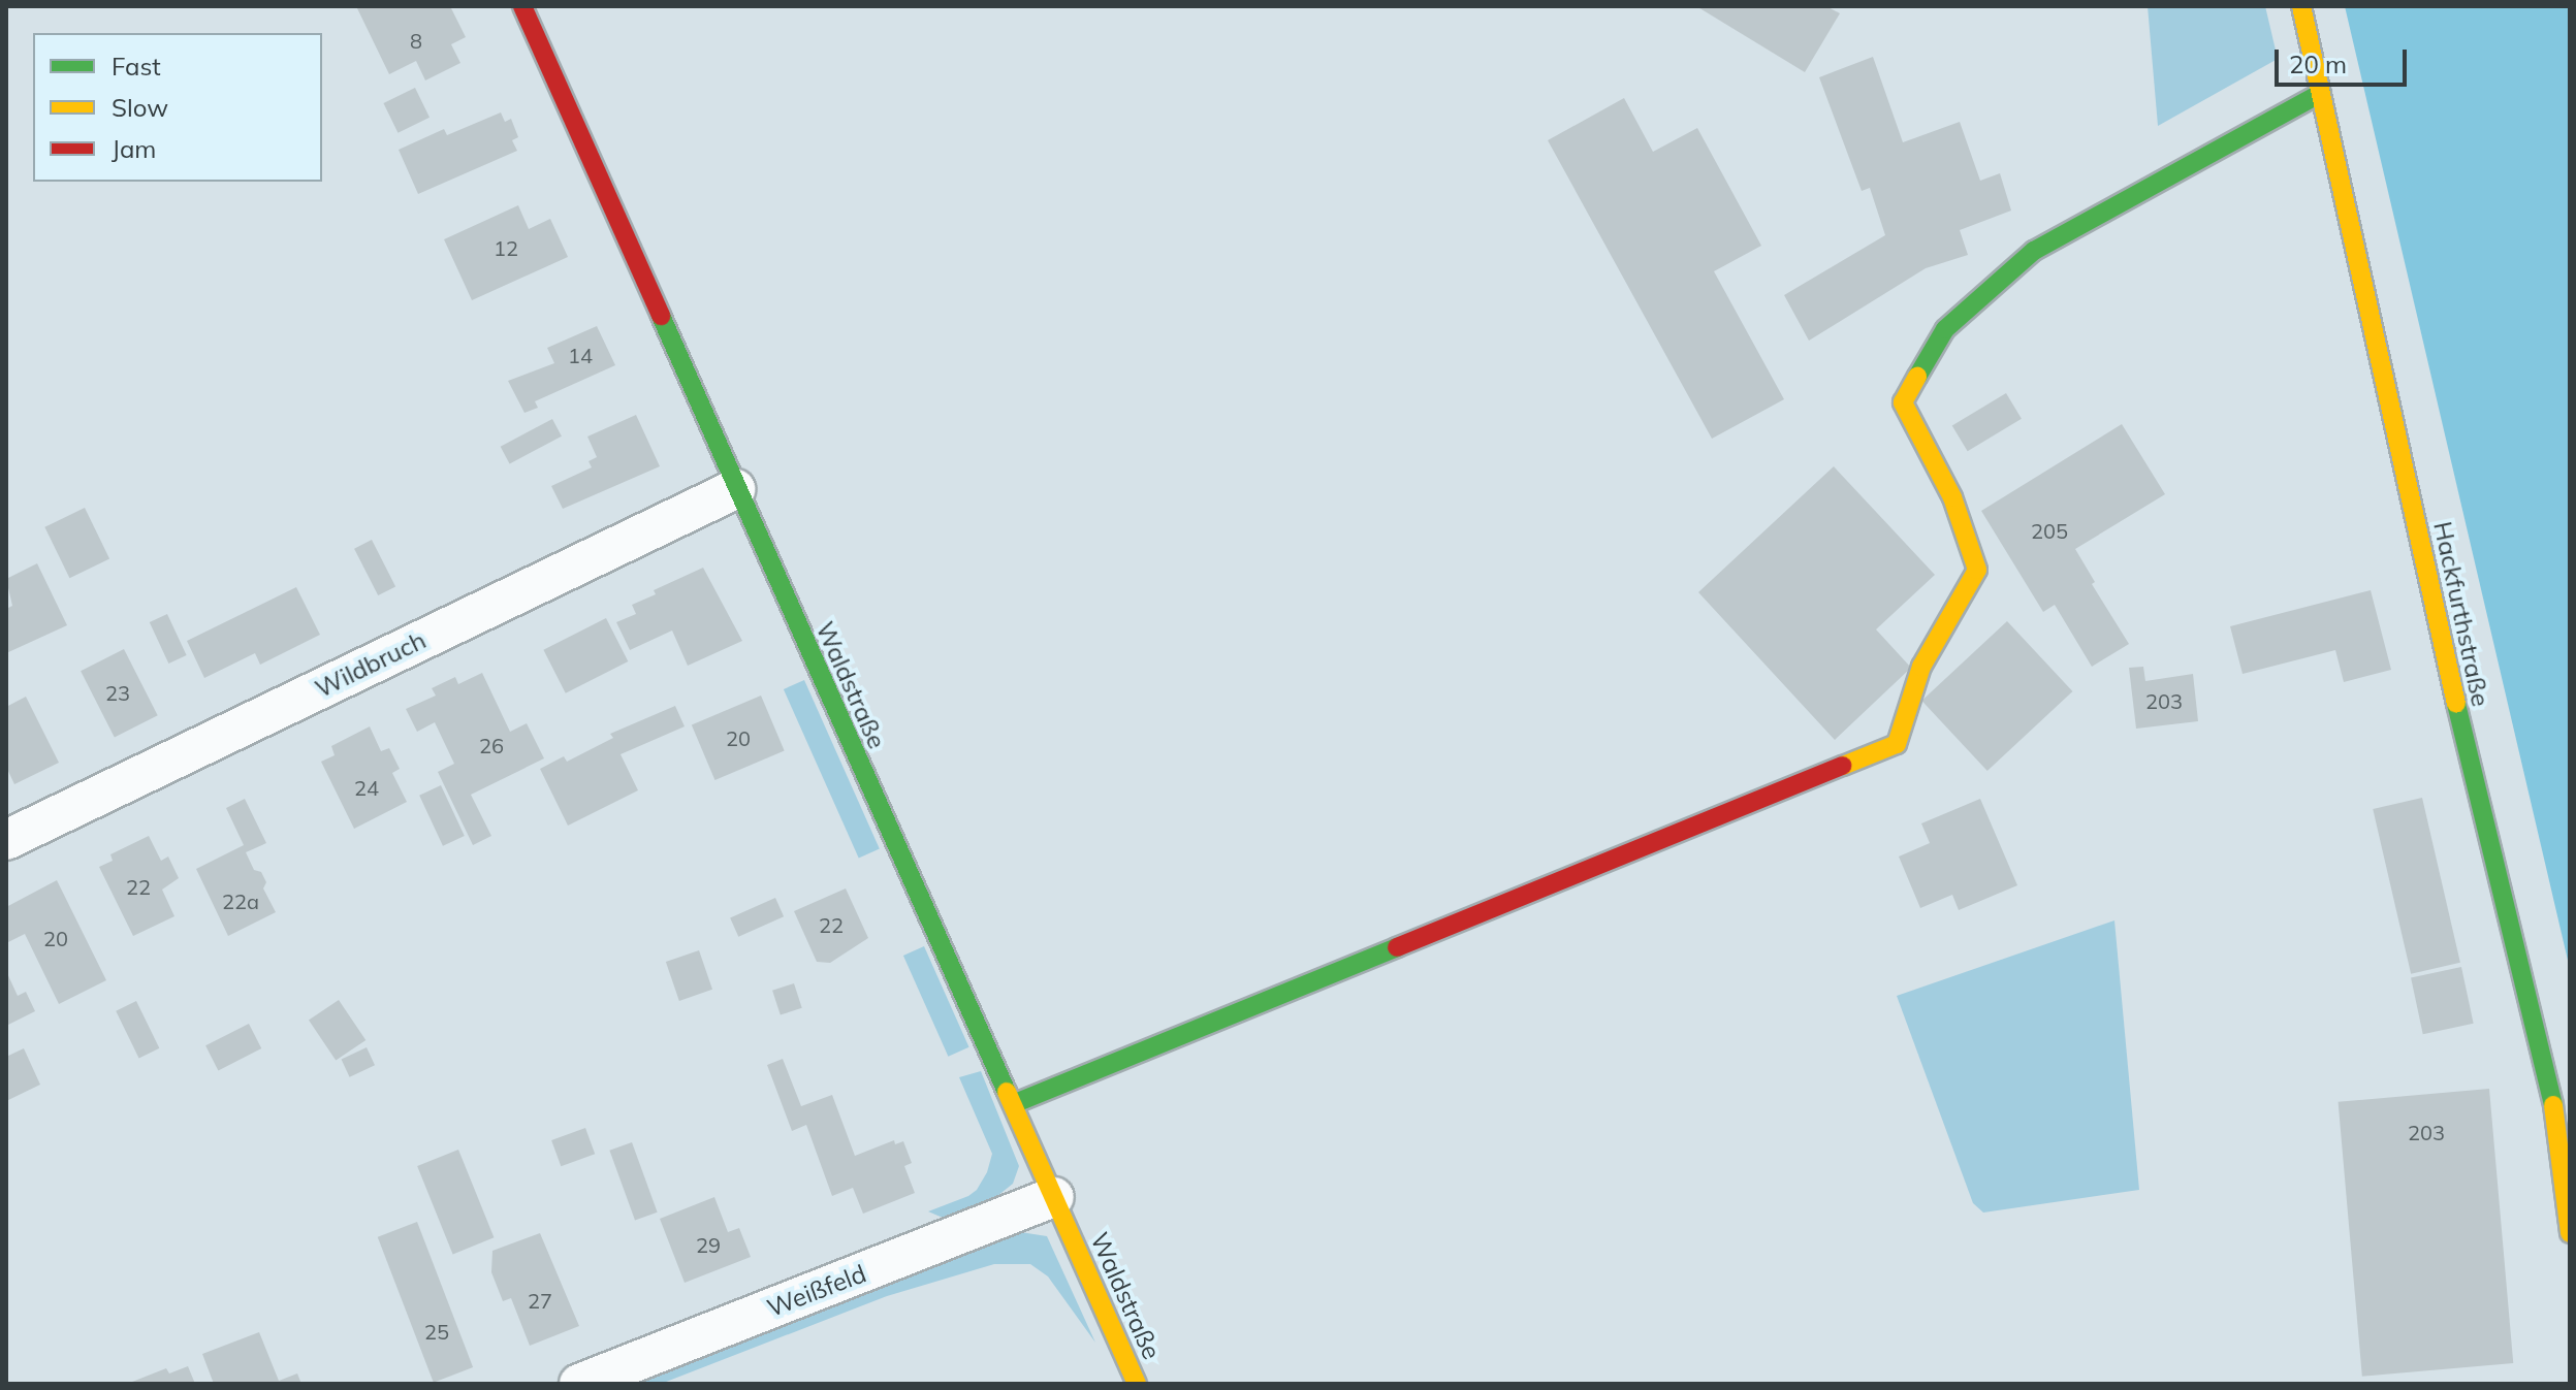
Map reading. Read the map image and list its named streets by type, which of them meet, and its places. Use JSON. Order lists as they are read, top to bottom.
{
  "streets": {
    "street": [
      "Hackfurthstraße",
      "Wildbruch",
      "Waldstraße",
      "Weißfeld"
    ]
  },
  "crossings": [
    ["Wildbruch", "Waldstraße"],
    ["Waldstraße", "Weißfeld"]
  ],
  "house_numbers": [
    "8",
    "12",
    "14",
    "205",
    "23",
    "203",
    "20",
    "26",
    "24",
    "22",
    "22a",
    "22",
    "20",
    "203",
    "29",
    "27",
    "25"
  ],
  "legend": ["Fast", "Slow", "Jam"],
  "scale_bar": "20 m"
}
